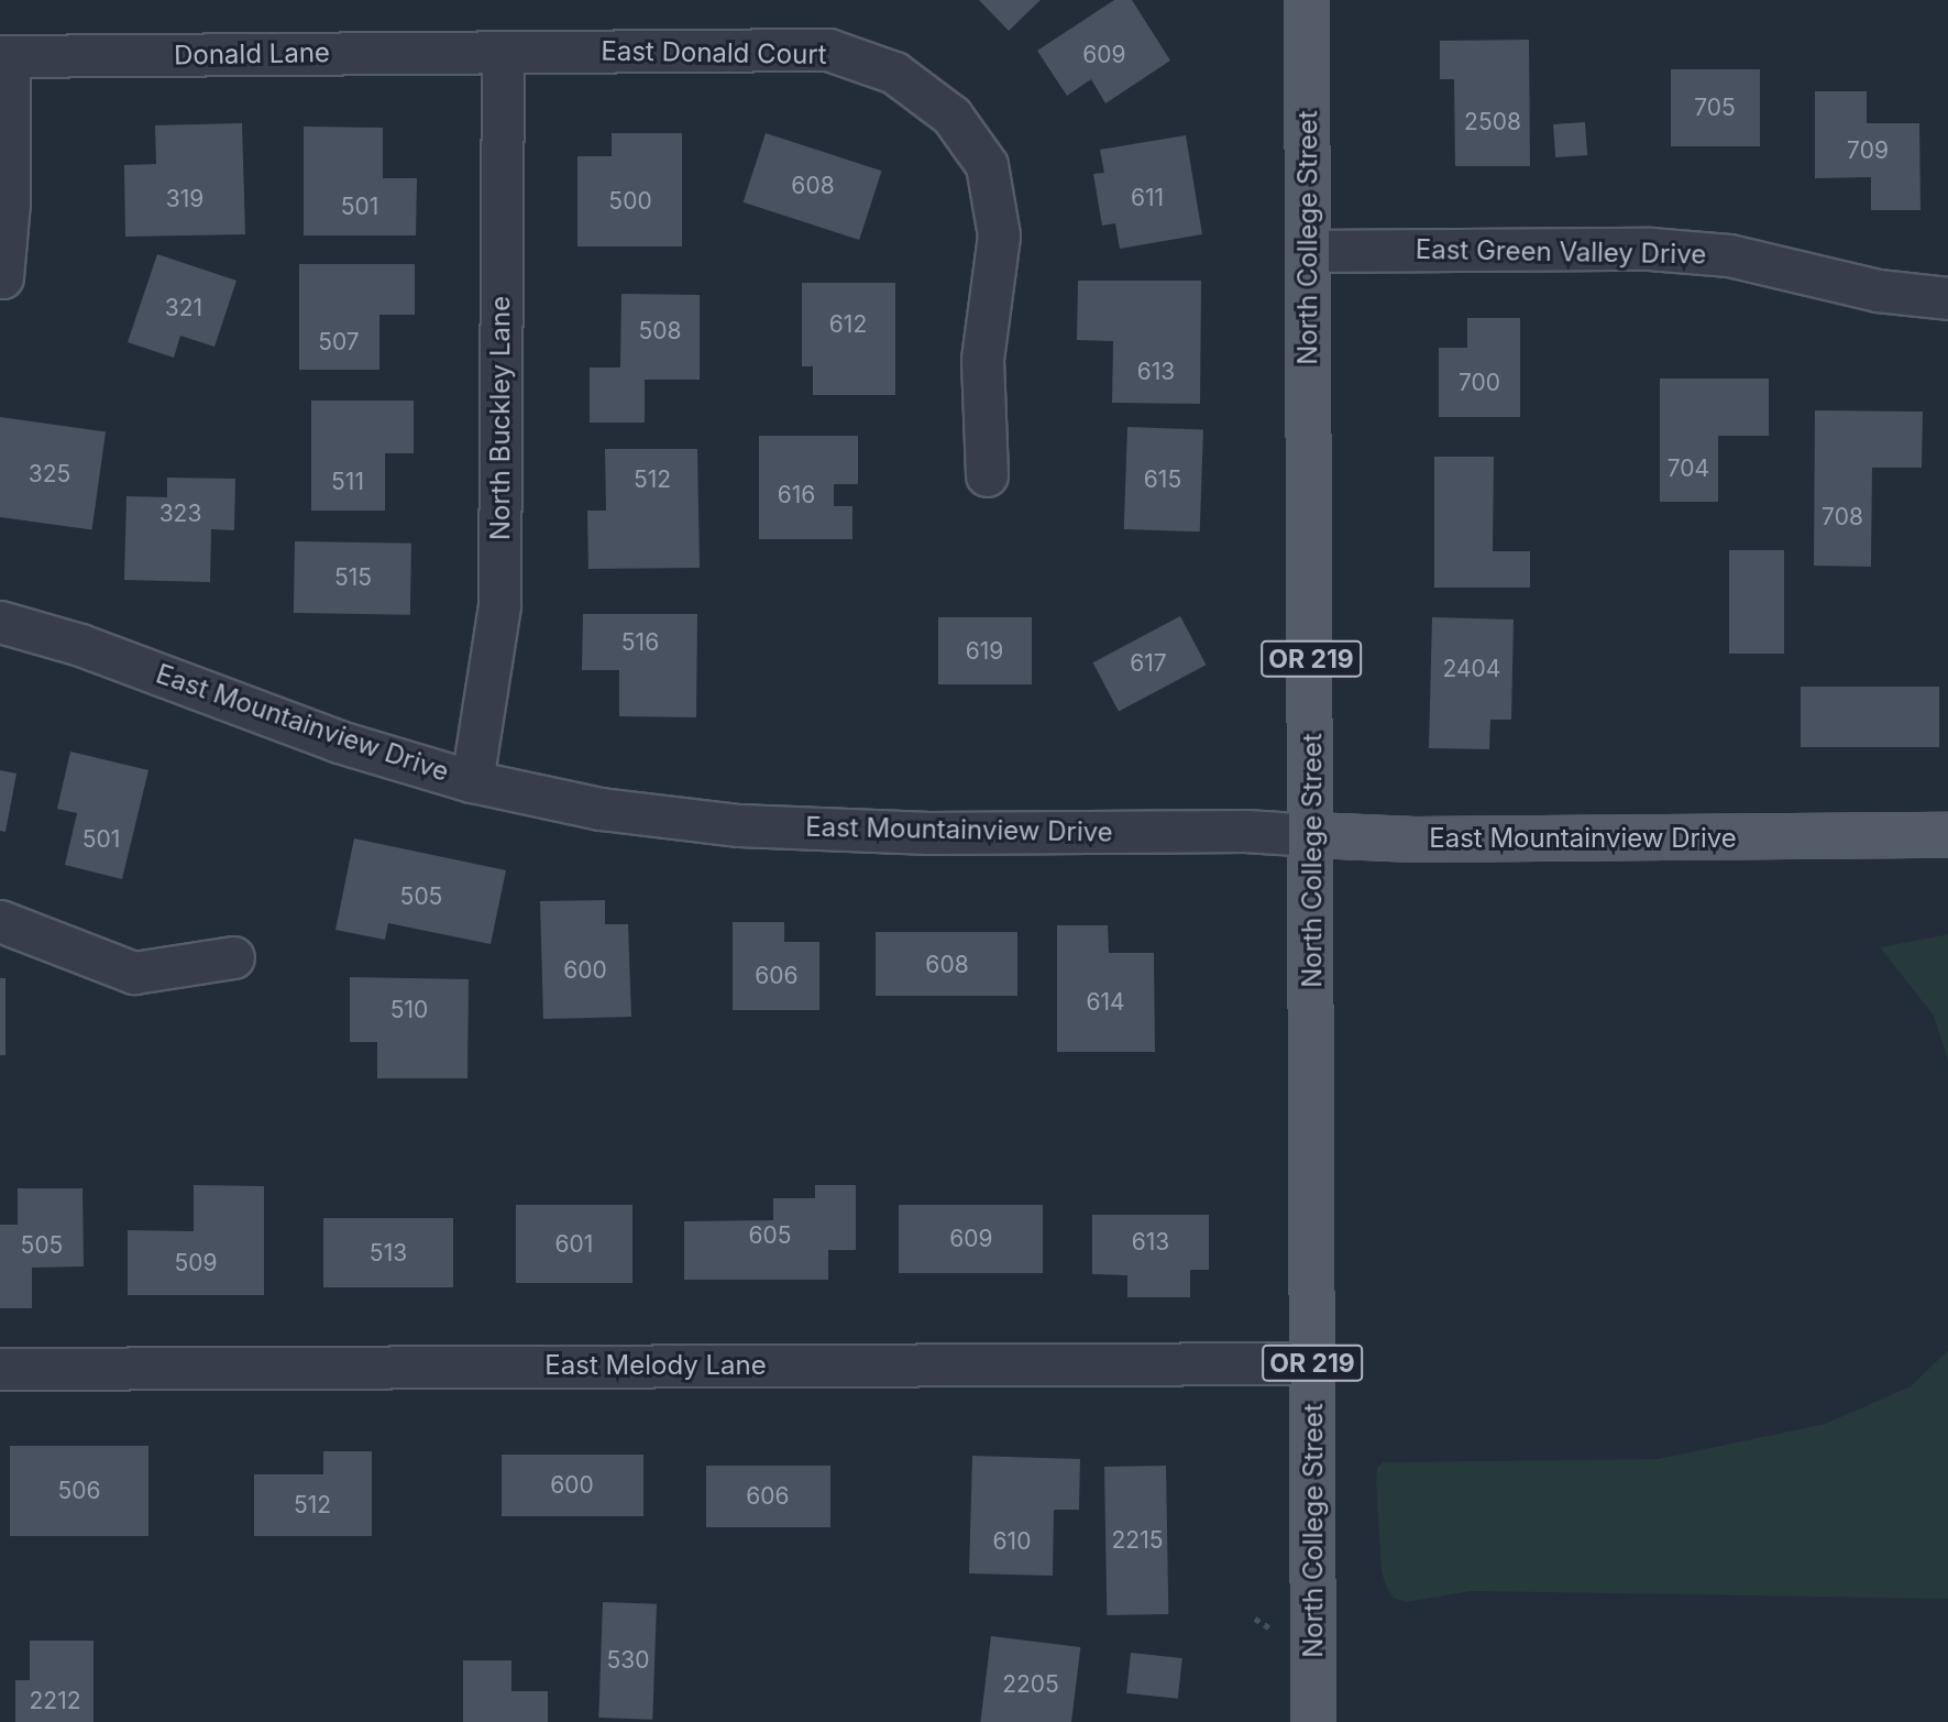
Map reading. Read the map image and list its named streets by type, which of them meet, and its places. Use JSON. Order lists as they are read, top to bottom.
{
  "streets": {
    "main road": ["North College Street", "OR 219", "East Mountainview Drive"],
    "street": [
      "East Donald Court",
      "Donald Lane",
      "East Green Valley Drive",
      "North Buckley Lane",
      "East Melody Lane"
    ]
  },
  "crossings": [
    ["East Donald Court", "Donald Lane"],
    ["East Donald Court", "North Buckley Lane"],
    ["Donald Lane", "North Buckley Lane"],
    ["North College Street", "East Green Valley Drive"],
    ["North College Street", "East Mountainview Drive"],
    ["North College Street", "East Melody Lane"],
    ["North Buckley Lane", "East Mountainview Drive"]
  ],
  "house_numbers": [
    "609",
    "705",
    "2508",
    "709",
    "608",
    "611",
    "319",
    "500",
    "501",
    "321",
    "612",
    "508",
    "507",
    "613",
    "700",
    "704",
    "325",
    "512",
    "615",
    "511",
    "616",
    "323",
    "708",
    "515",
    "516",
    "619",
    "617",
    "2404",
    "501",
    "505",
    "608",
    "600",
    "606",
    "614",
    "510",
    "605",
    "609",
    "613",
    "601",
    "505",
    "513",
    "509",
    "600",
    "506",
    "606",
    "512",
    "2215",
    "610",
    "530",
    "2205",
    "2212"
  ]
}
